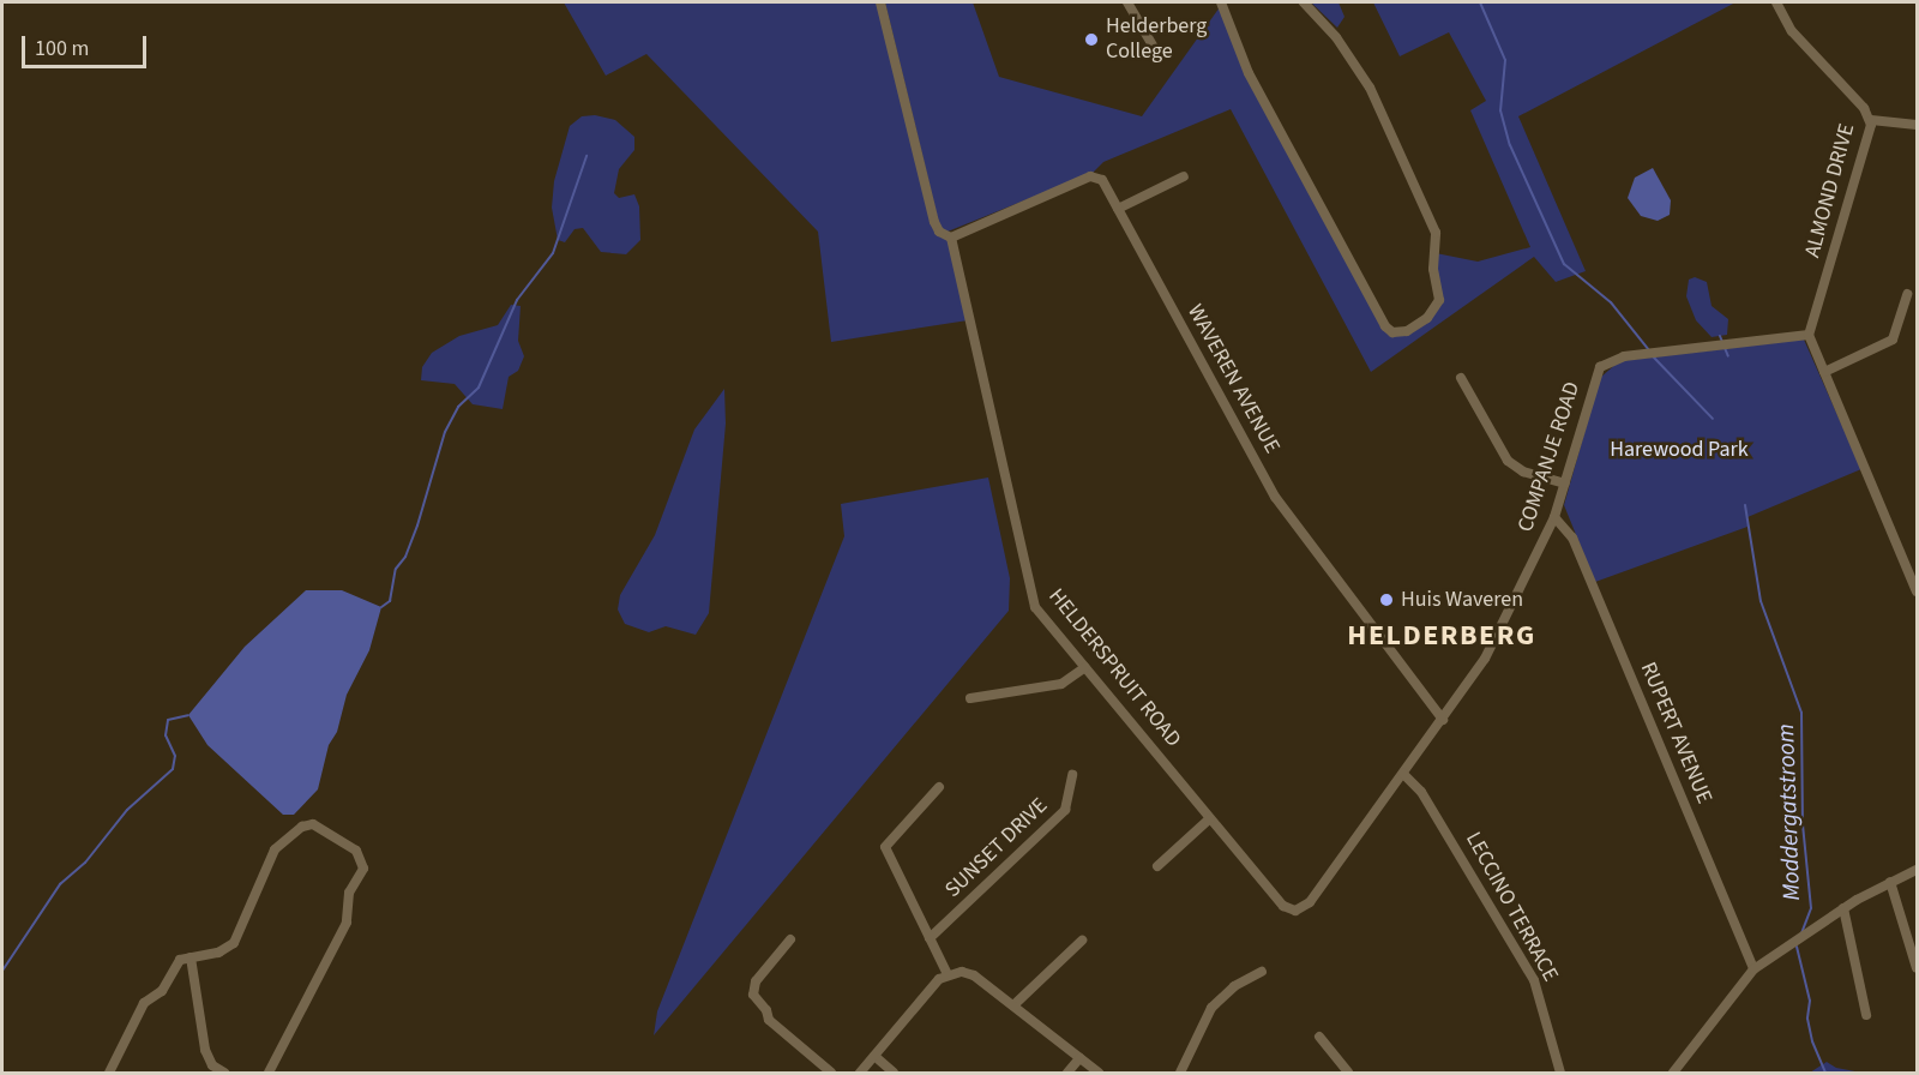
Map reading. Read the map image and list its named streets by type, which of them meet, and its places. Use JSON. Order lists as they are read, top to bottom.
{
  "streets": {
    "street": [
      "ALMOND DRIVE",
      "WAVEREN AVENUE",
      "COMPANJE ROAD",
      "HELDERSPRUIT ROAD",
      "RUPERT AVENUE",
      "SUNSET DRIVE",
      "LECCINO TERRACE"
    ]
  },
  "crossings": [
    ["ALMOND DRIVE", "COMPANJE ROAD"],
    ["WAVEREN AVENUE", "COMPANJE ROAD"],
    ["WAVEREN AVENUE", "HELDERSPRUIT ROAD"],
    ["COMPANJE ROAD", "HELDERSPRUIT ROAD"],
    ["COMPANJE ROAD", "RUPERT AVENUE"],
    ["COMPANJE ROAD", "LECCINO TERRACE"]
  ],
  "districts": ["HELDERBERG"],
  "water": ["Moddergatstroom"],
  "parks": ["Harewood Park"],
  "places": ["Helderberg College", "Huis Waveren"],
  "scale_bar": "100 m"
}
